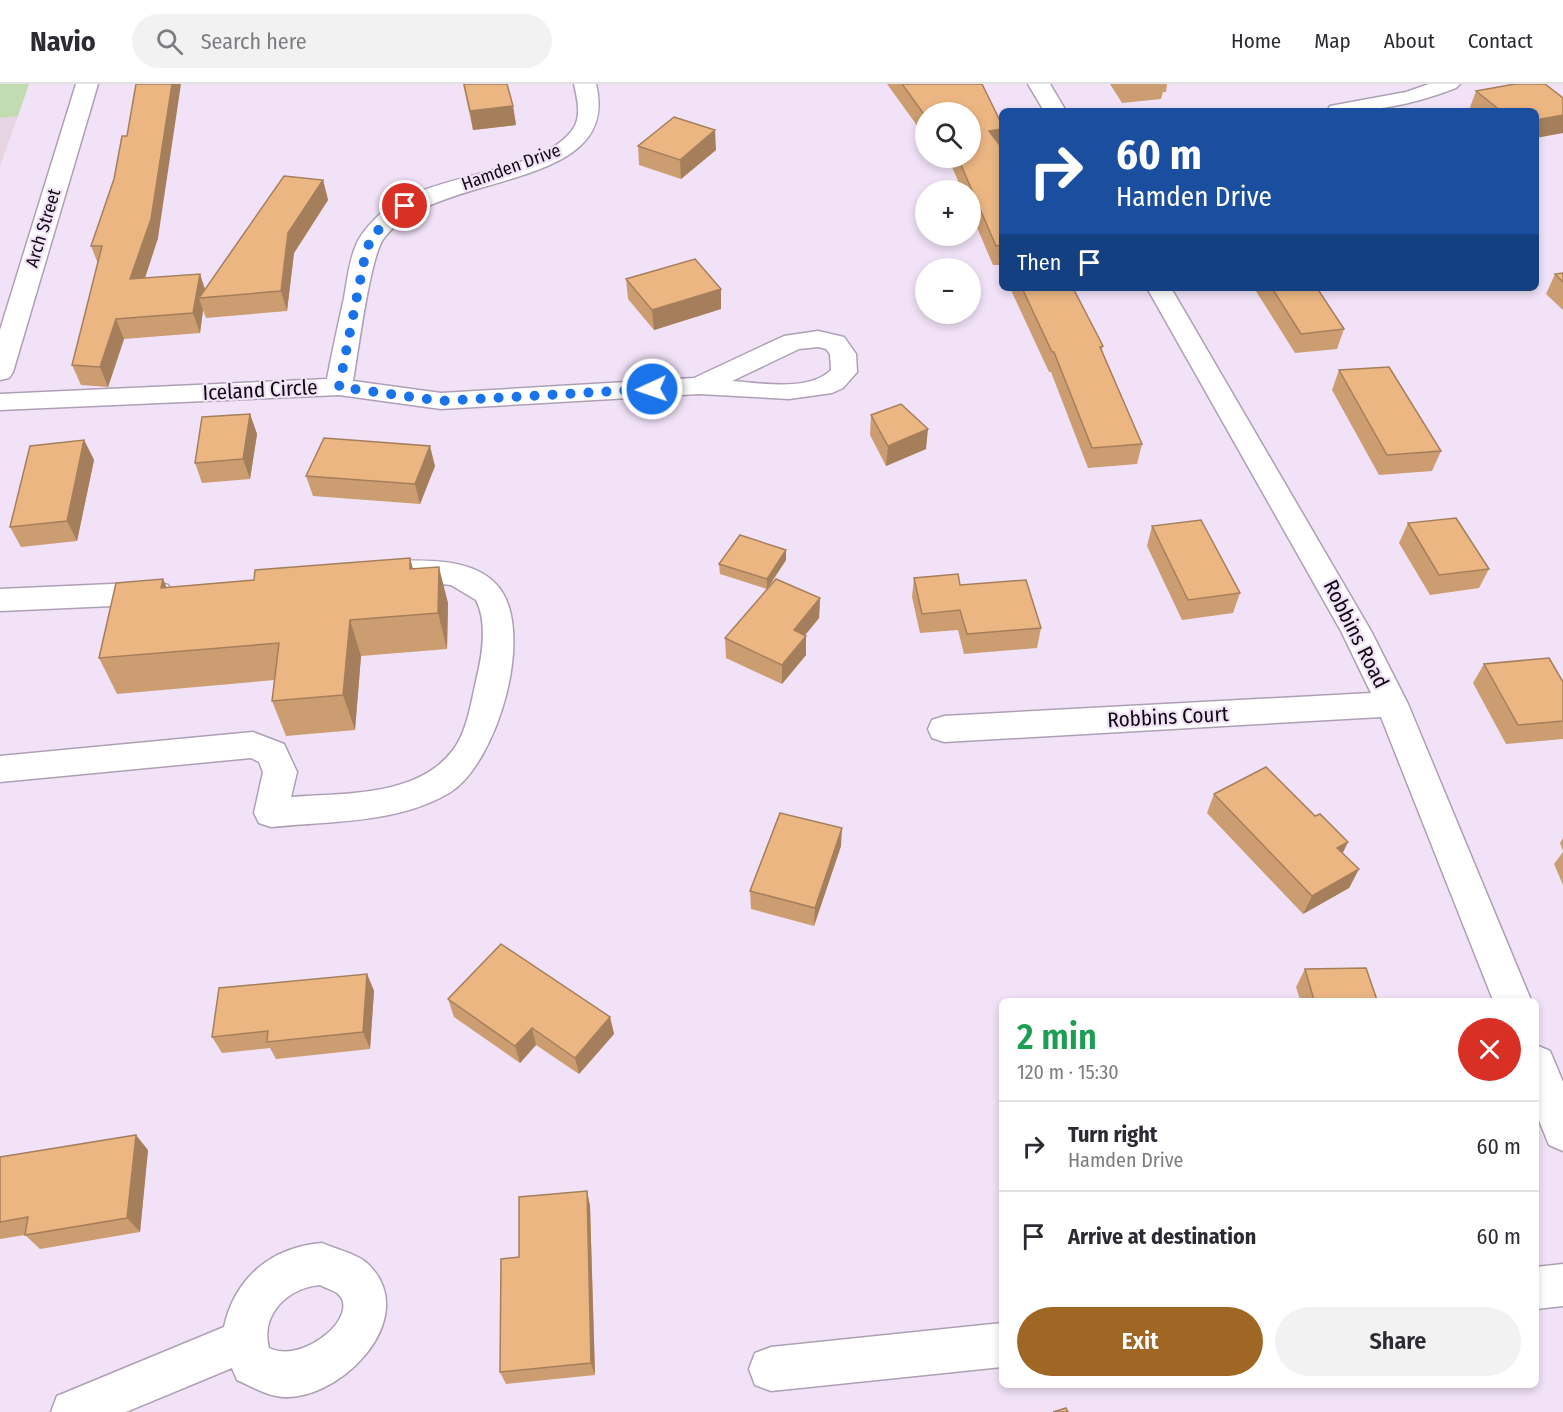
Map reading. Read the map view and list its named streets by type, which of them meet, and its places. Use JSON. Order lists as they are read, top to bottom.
{
  "streets": {
    "street": [
      "Hamden Drive",
      "Arch Street",
      "Iceland Circle",
      "Robbins Road",
      "Robbins Court"
    ]
  },
  "crossings": [
    ["Hamden Drive", "Iceland Circle"],
    ["Robbins Road", "Robbins Court"]
  ],
  "page": {
    "header": "Navio",
    "search": "Search here",
    "nav": [
      "Home",
      "Map",
      "About",
      "Contact"
    ],
    "map_buttons": ["+", "−"],
    "turn": ["60 m", "Hamden Drive"],
    "then": "Then",
    "heading": ["2 min", "120 m · 15:30"],
    "list": [
      {
        "name": "Turn right",
        "note": "Hamden Drive",
        "value": "60 m"
      },
      {
        "name": "Arrive at destination",
        "value": "60 m"
      }
    ],
    "buttons": ["Exit", "Share"]
  }
}
